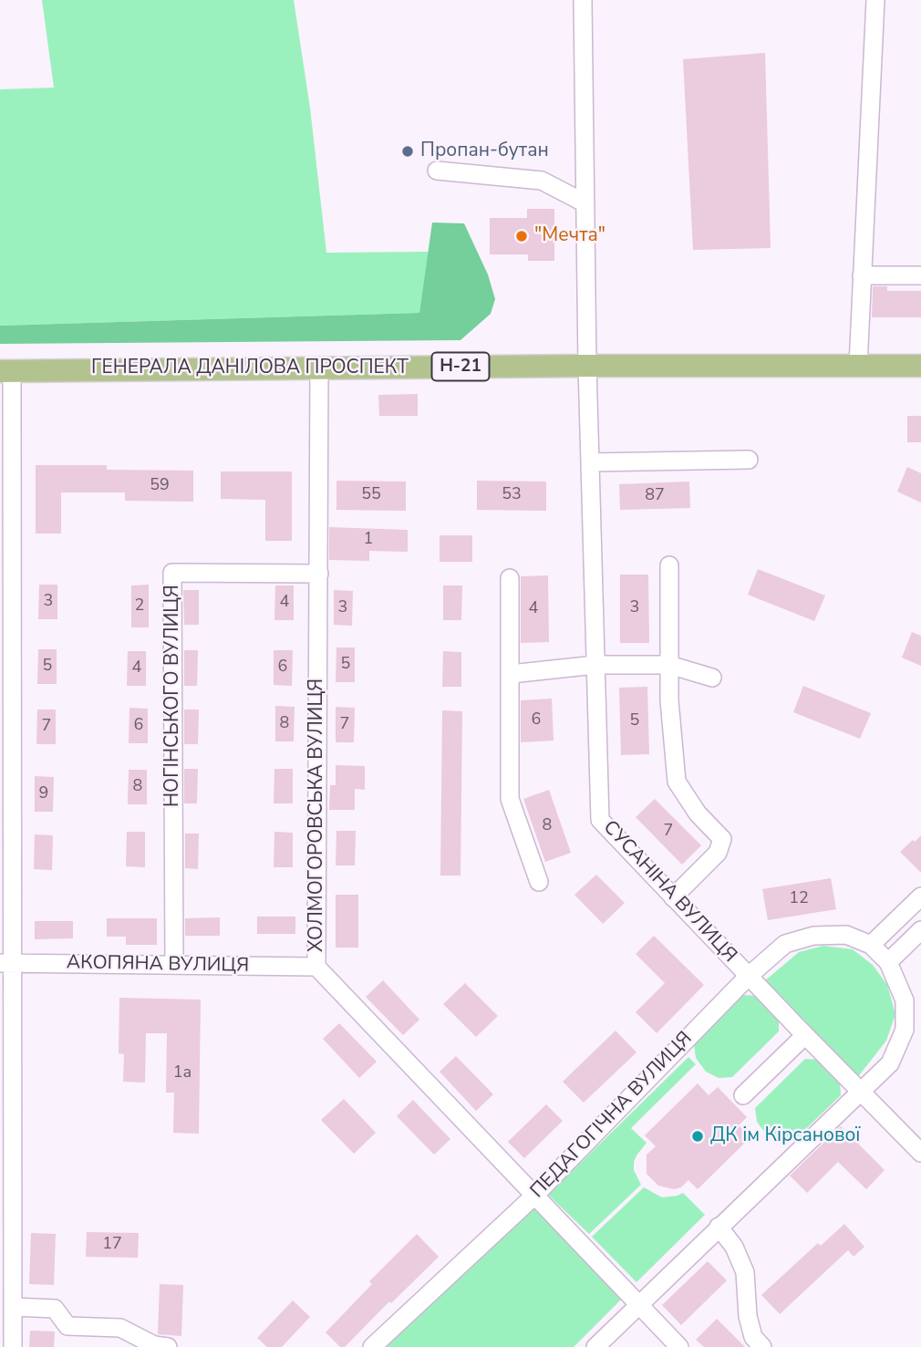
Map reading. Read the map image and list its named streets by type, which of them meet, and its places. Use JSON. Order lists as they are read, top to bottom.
{
  "streets": {
    "main road": ["Н-21", "ГЕНЕРАЛА ДАНІЛОВА ПРОСПЕКТ"],
    "street": [
      "НОГІНСЬКОГО ВУЛИЦЯ",
      "ХОЛМОГОРОВСЬКА ВУЛИЦЯ",
      "СУСАНІНА ВУЛИЦЯ",
      "АКОПЯНА ВУЛИЦЯ",
      "ПЕДАГОГІЧНА ВУЛИЦЯ"
    ]
  },
  "crossings": [
    ["ГЕНЕРАЛА ДАНІЛОВА ПРОСПЕКТ", "ХОЛМОГОРОВСЬКА ВУЛИЦЯ"],
    ["ГЕНЕРАЛА ДАНІЛОВА ПРОСПЕКТ", "СУСАНІНА ВУЛИЦЯ"],
    ["НОГІНСЬКОГО ВУЛИЦЯ", "ХОЛМОГОРОВСЬКА ВУЛИЦЯ"],
    ["НОГІНСЬКОГО ВУЛИЦЯ", "АКОПЯНА ВУЛИЦЯ"],
    ["ХОЛМОГОРОВСЬКА ВУЛИЦЯ", "АКОПЯНА ВУЛИЦЯ"],
    ["ХОЛМОГОРОВСЬКА ВУЛИЦЯ", "ПЕДАГОГІЧНА ВУЛИЦЯ"],
    ["СУСАНІНА ВУЛИЦЯ", "ПЕДАГОГІЧНА ВУЛИЦЯ"]
  ],
  "places": ["Пропан-бутан", "\"Мечта\"", "ДК ім Кірсанової"],
  "house_numbers": [
    "59",
    "55",
    "53",
    "87",
    "1",
    "3",
    "4",
    "2",
    "3",
    "3",
    "4",
    "5",
    "5",
    "6",
    "4",
    "6",
    "5",
    "8",
    "7",
    "6",
    "7",
    "8",
    "9",
    "8",
    "7",
    "12",
    "1а",
    "17"
  ]
}
